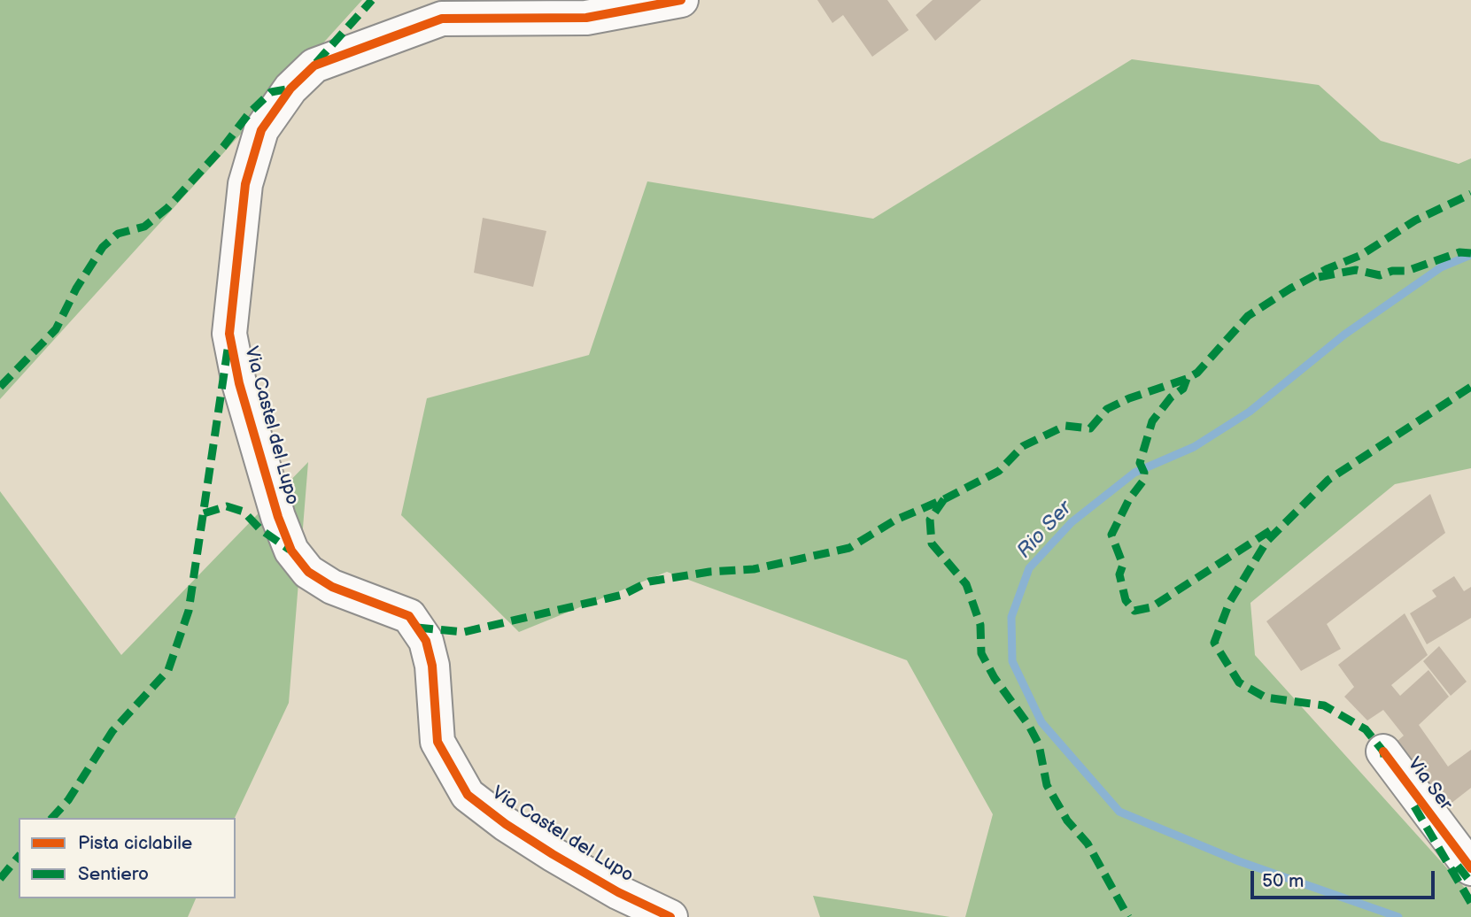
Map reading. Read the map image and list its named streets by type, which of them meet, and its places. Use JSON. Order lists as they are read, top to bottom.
{
  "streets": {
    "street": ["Via Castel del Lupo", "Via Ser"]
  },
  "water": ["Rio Ser"],
  "legend": ["Pista ciclabile", "Sentiero"],
  "scale_bar": "50 m"
}
